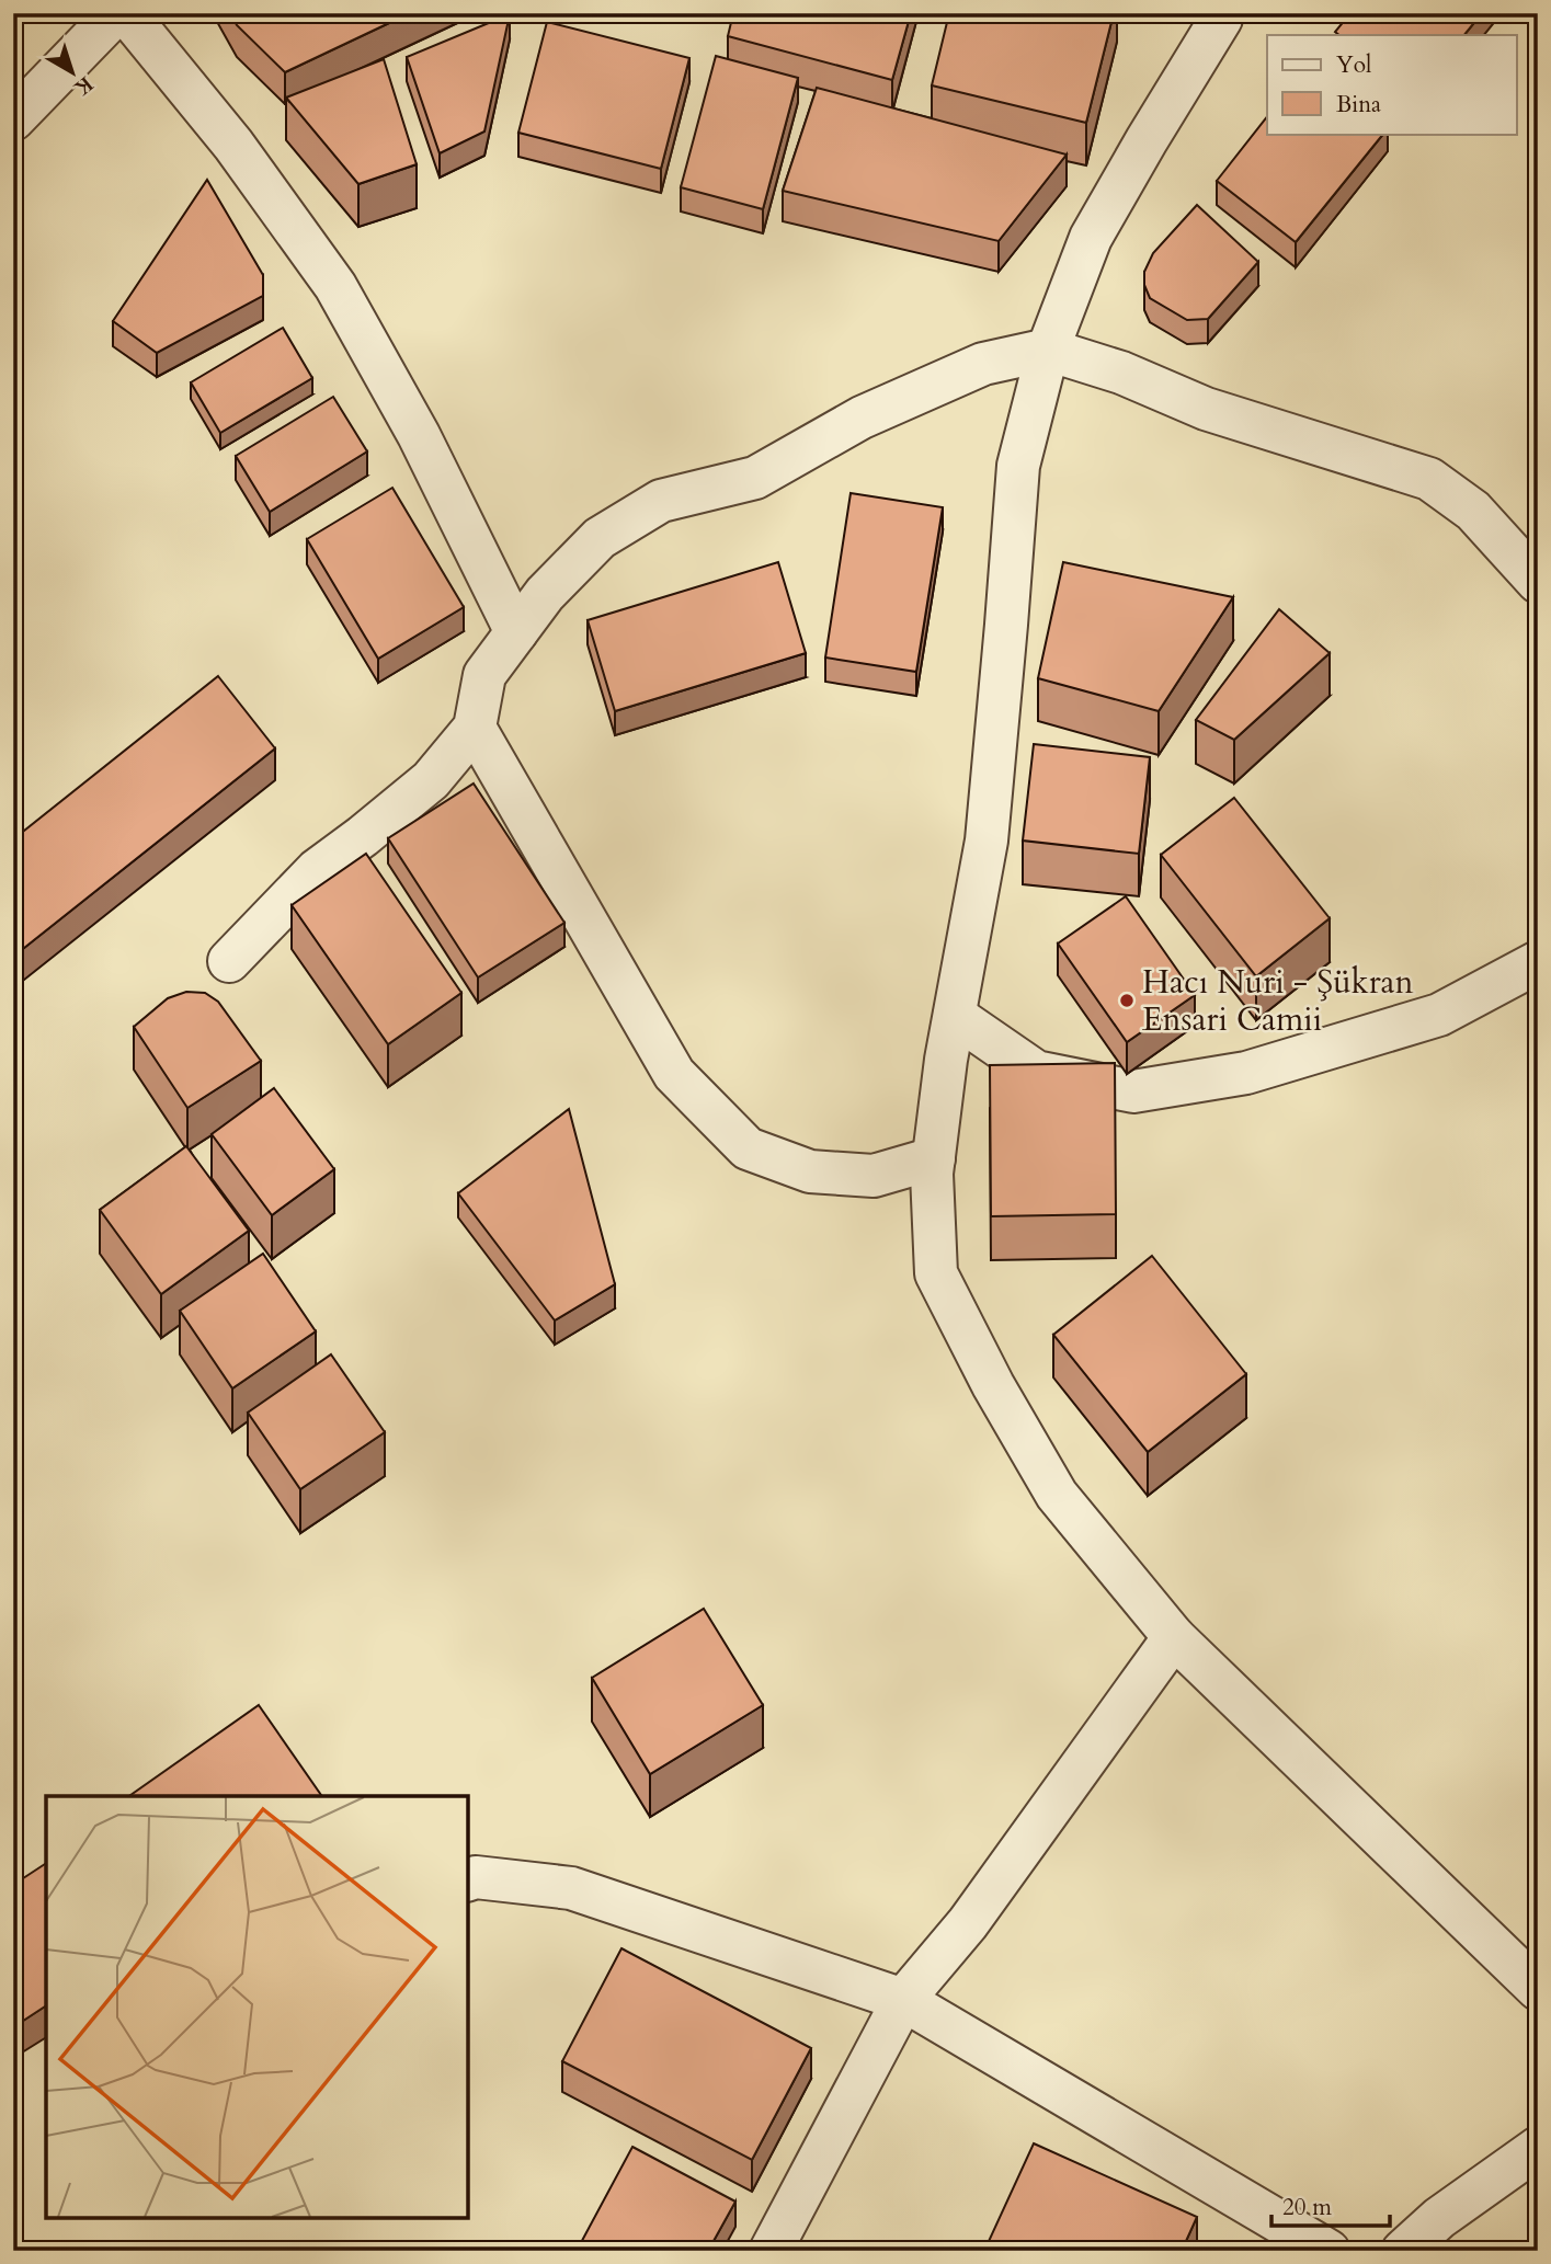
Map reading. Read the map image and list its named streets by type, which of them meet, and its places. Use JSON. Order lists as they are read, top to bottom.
{
  "places": ["Hacı Nuri - Şükran Ensari Camii"],
  "legend": ["Yol", "Bina"],
  "scale_bar": "20 m",
  "north": "bottom right"
}
